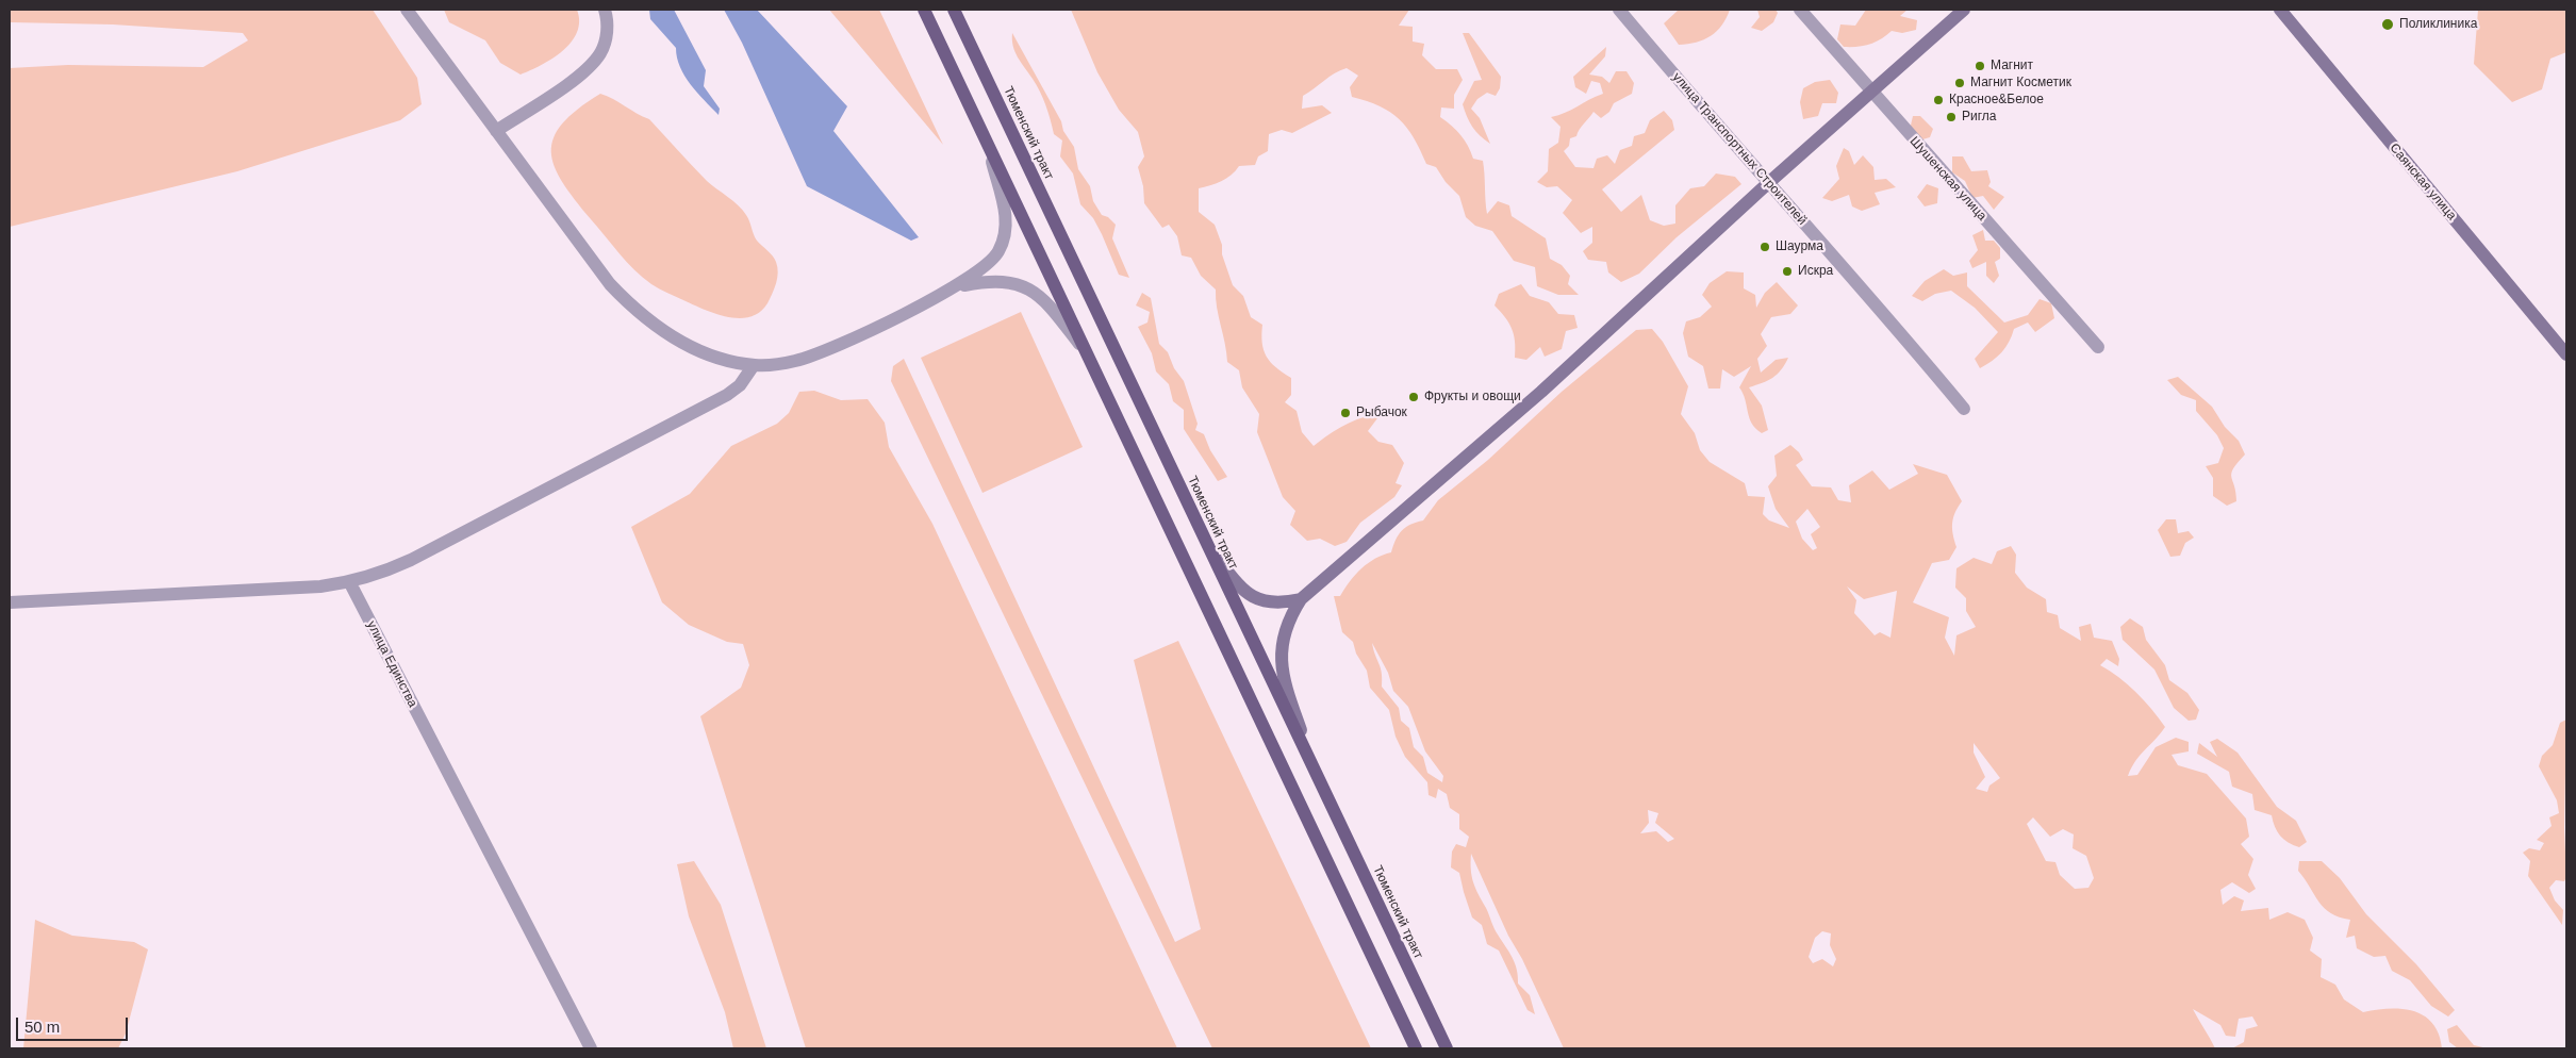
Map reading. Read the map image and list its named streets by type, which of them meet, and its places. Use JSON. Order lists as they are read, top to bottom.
{
  "streets": {
    "main road": ["Тюменский тракт"],
    "street": [
      "улица Транспортных Строителей",
      "Шушенская улица",
      "Саянская улица",
      "улица Единства"
    ]
  },
  "places": [
    "Поликлиника",
    "Магнит",
    "Магнит Косметик",
    "Красное&Белое",
    "Ригла",
    "Шаурма",
    "Искра",
    "Фрукты и овощи",
    "Рыбачок"
  ],
  "scale_bar": "50 m"
}
